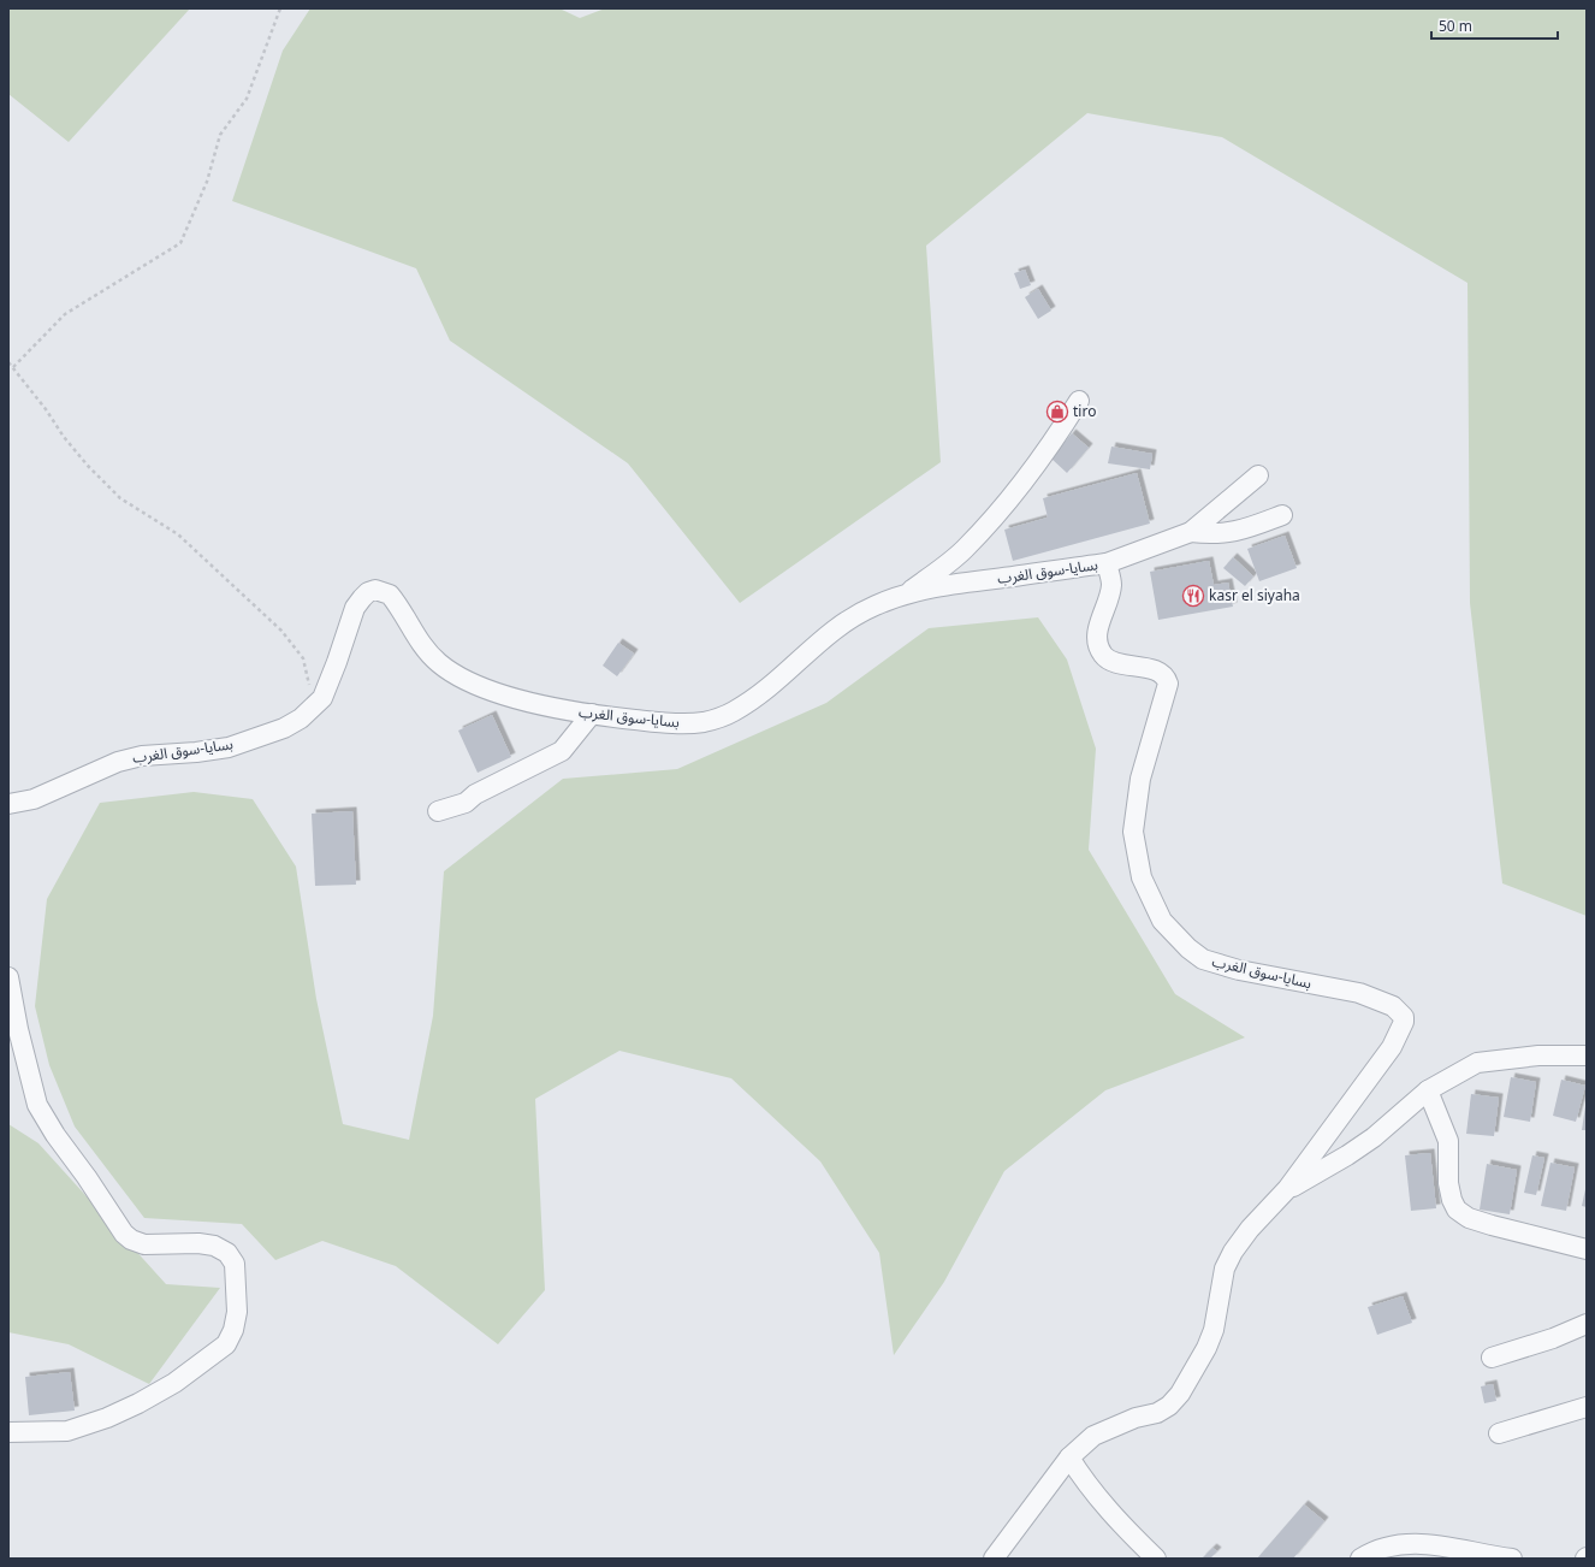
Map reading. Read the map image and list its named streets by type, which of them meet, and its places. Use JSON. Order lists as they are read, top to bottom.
{
  "streets": {
    "street": ["بسايا-سوق الغرب"]
  },
  "places": {
    "shop": ["tiro"],
    "restaurant": ["kasr el siyaha"]
  },
  "scale_bar": "50 m"
}
